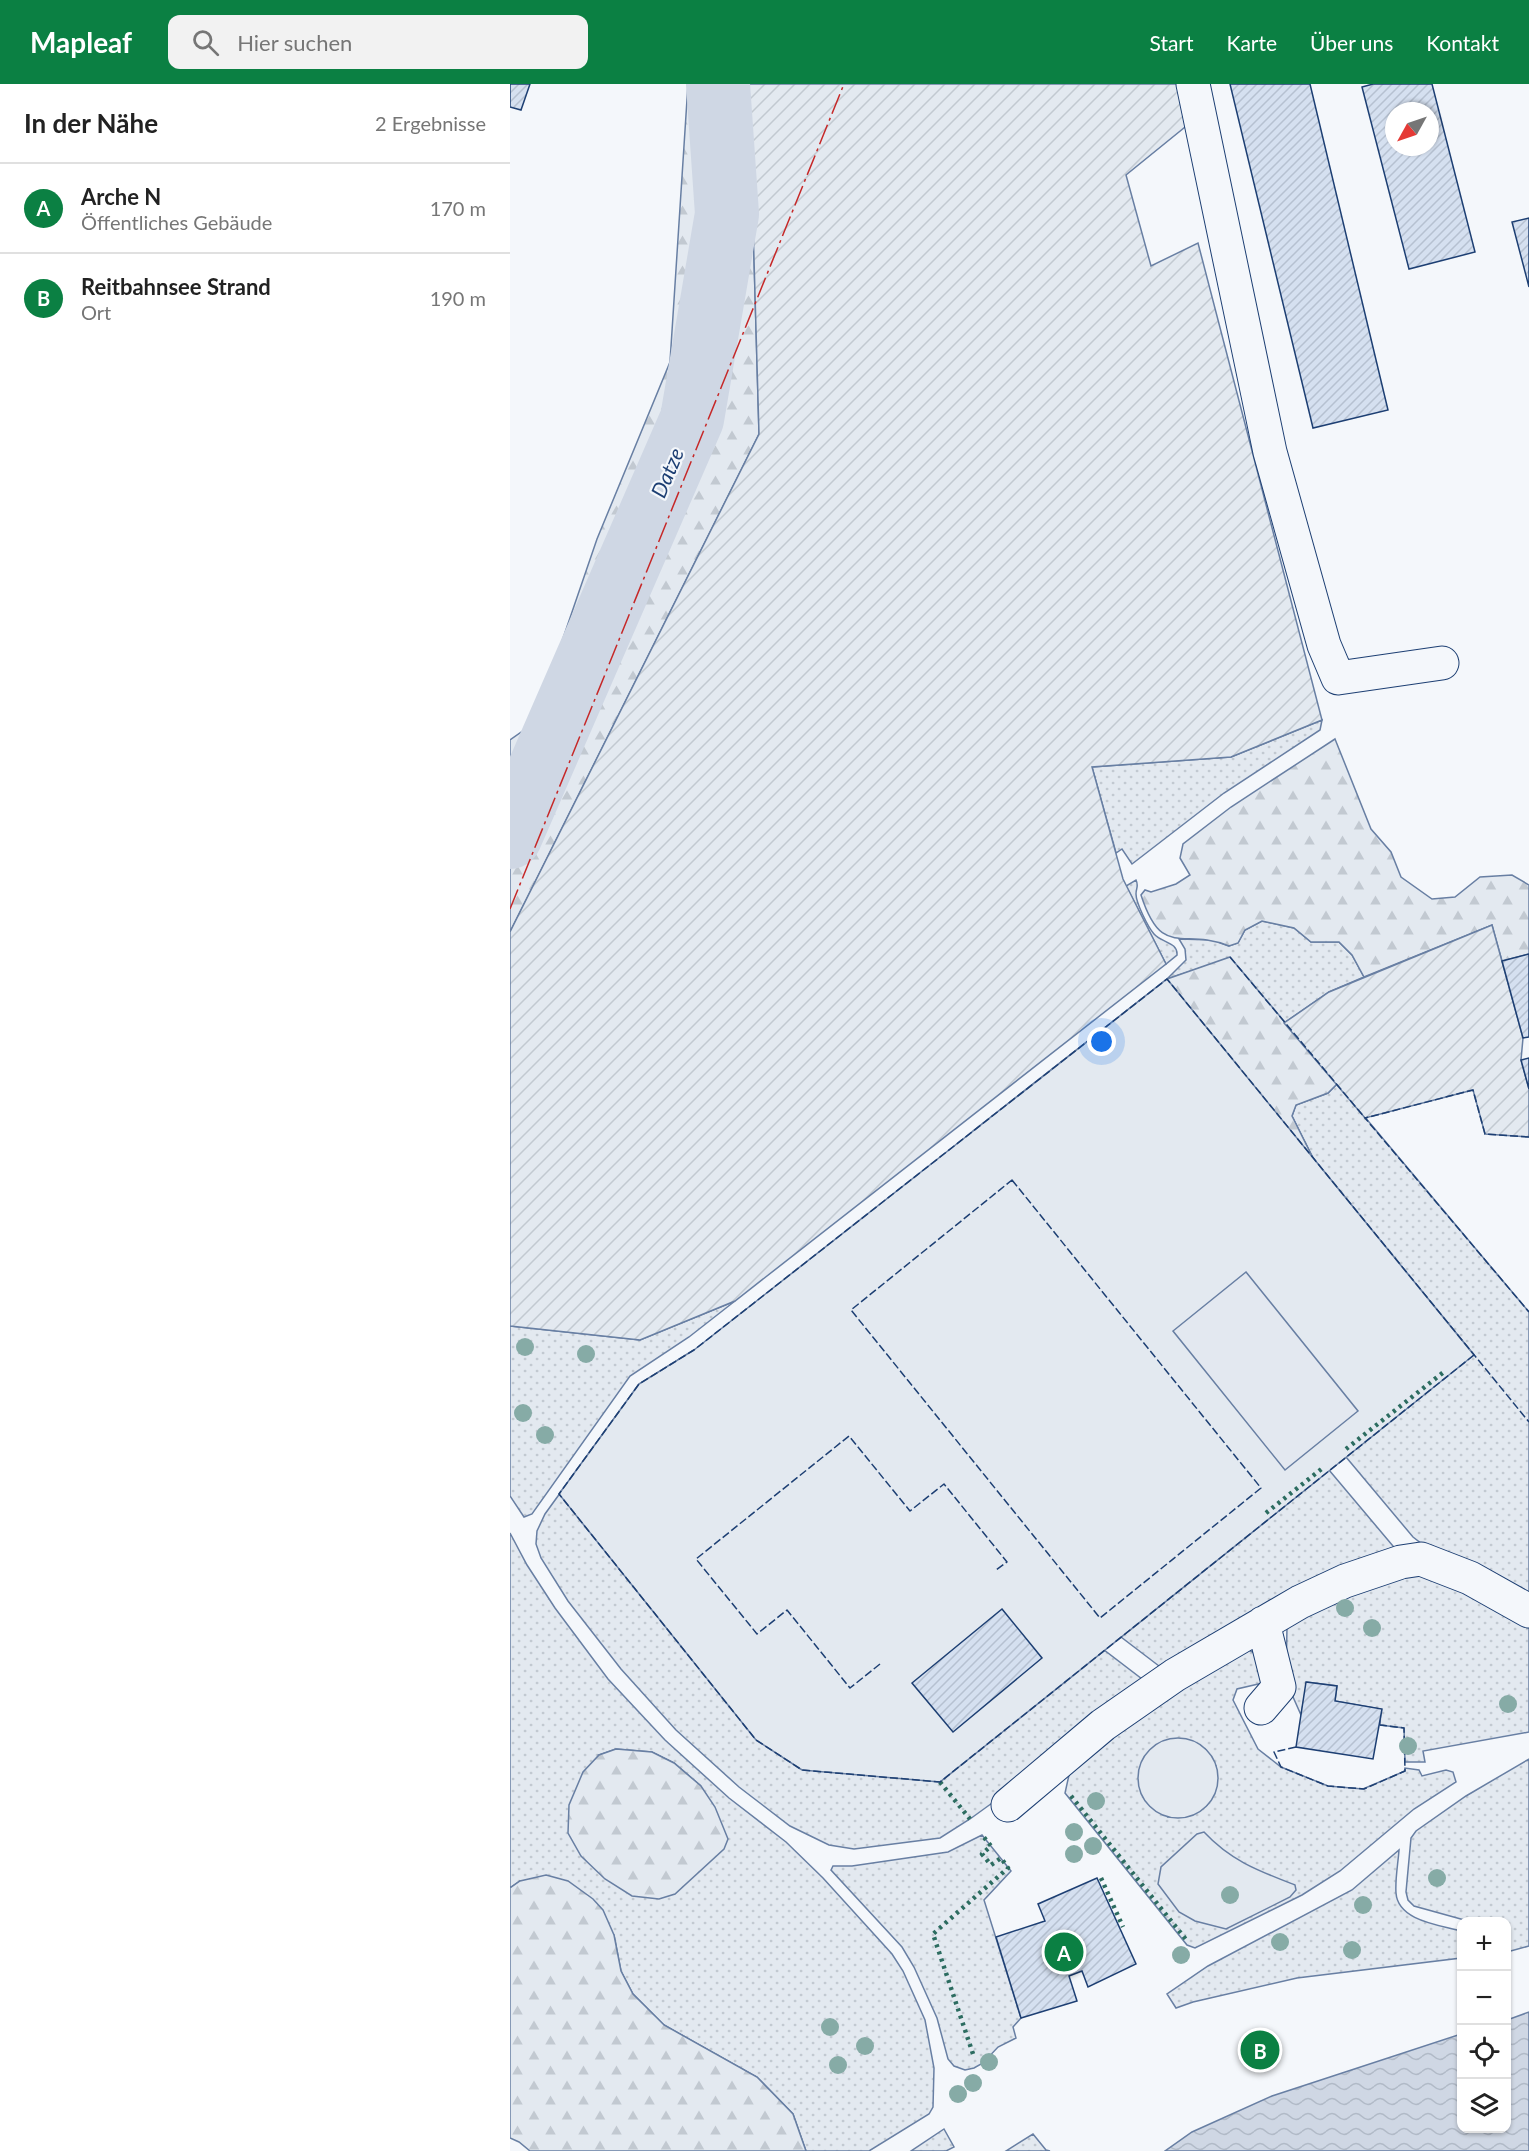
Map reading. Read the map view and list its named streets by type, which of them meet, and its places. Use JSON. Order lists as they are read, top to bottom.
{
  "water": ["Datze"],
  "north": "bottom left",
  "page": {
    "header": "Mapleaf",
    "search": "Hier suchen",
    "nav": [
      "Start",
      "Karte",
      "Über uns",
      "Kontakt"
    ],
    "heading": ["In der Nähe", "2 Ergebnisse"],
    "list": [
      {
        "mark": "A",
        "name": "Arche N",
        "note": "Öffentliches Gebäude",
        "value": "170 m"
      },
      {
        "mark": "B",
        "name": "Reitbahnsee Strand",
        "note": "Ort",
        "value": "190 m"
      }
    ],
    "map_buttons": ["+", "−"],
    "pins": ["A", "B"]
  }
}
